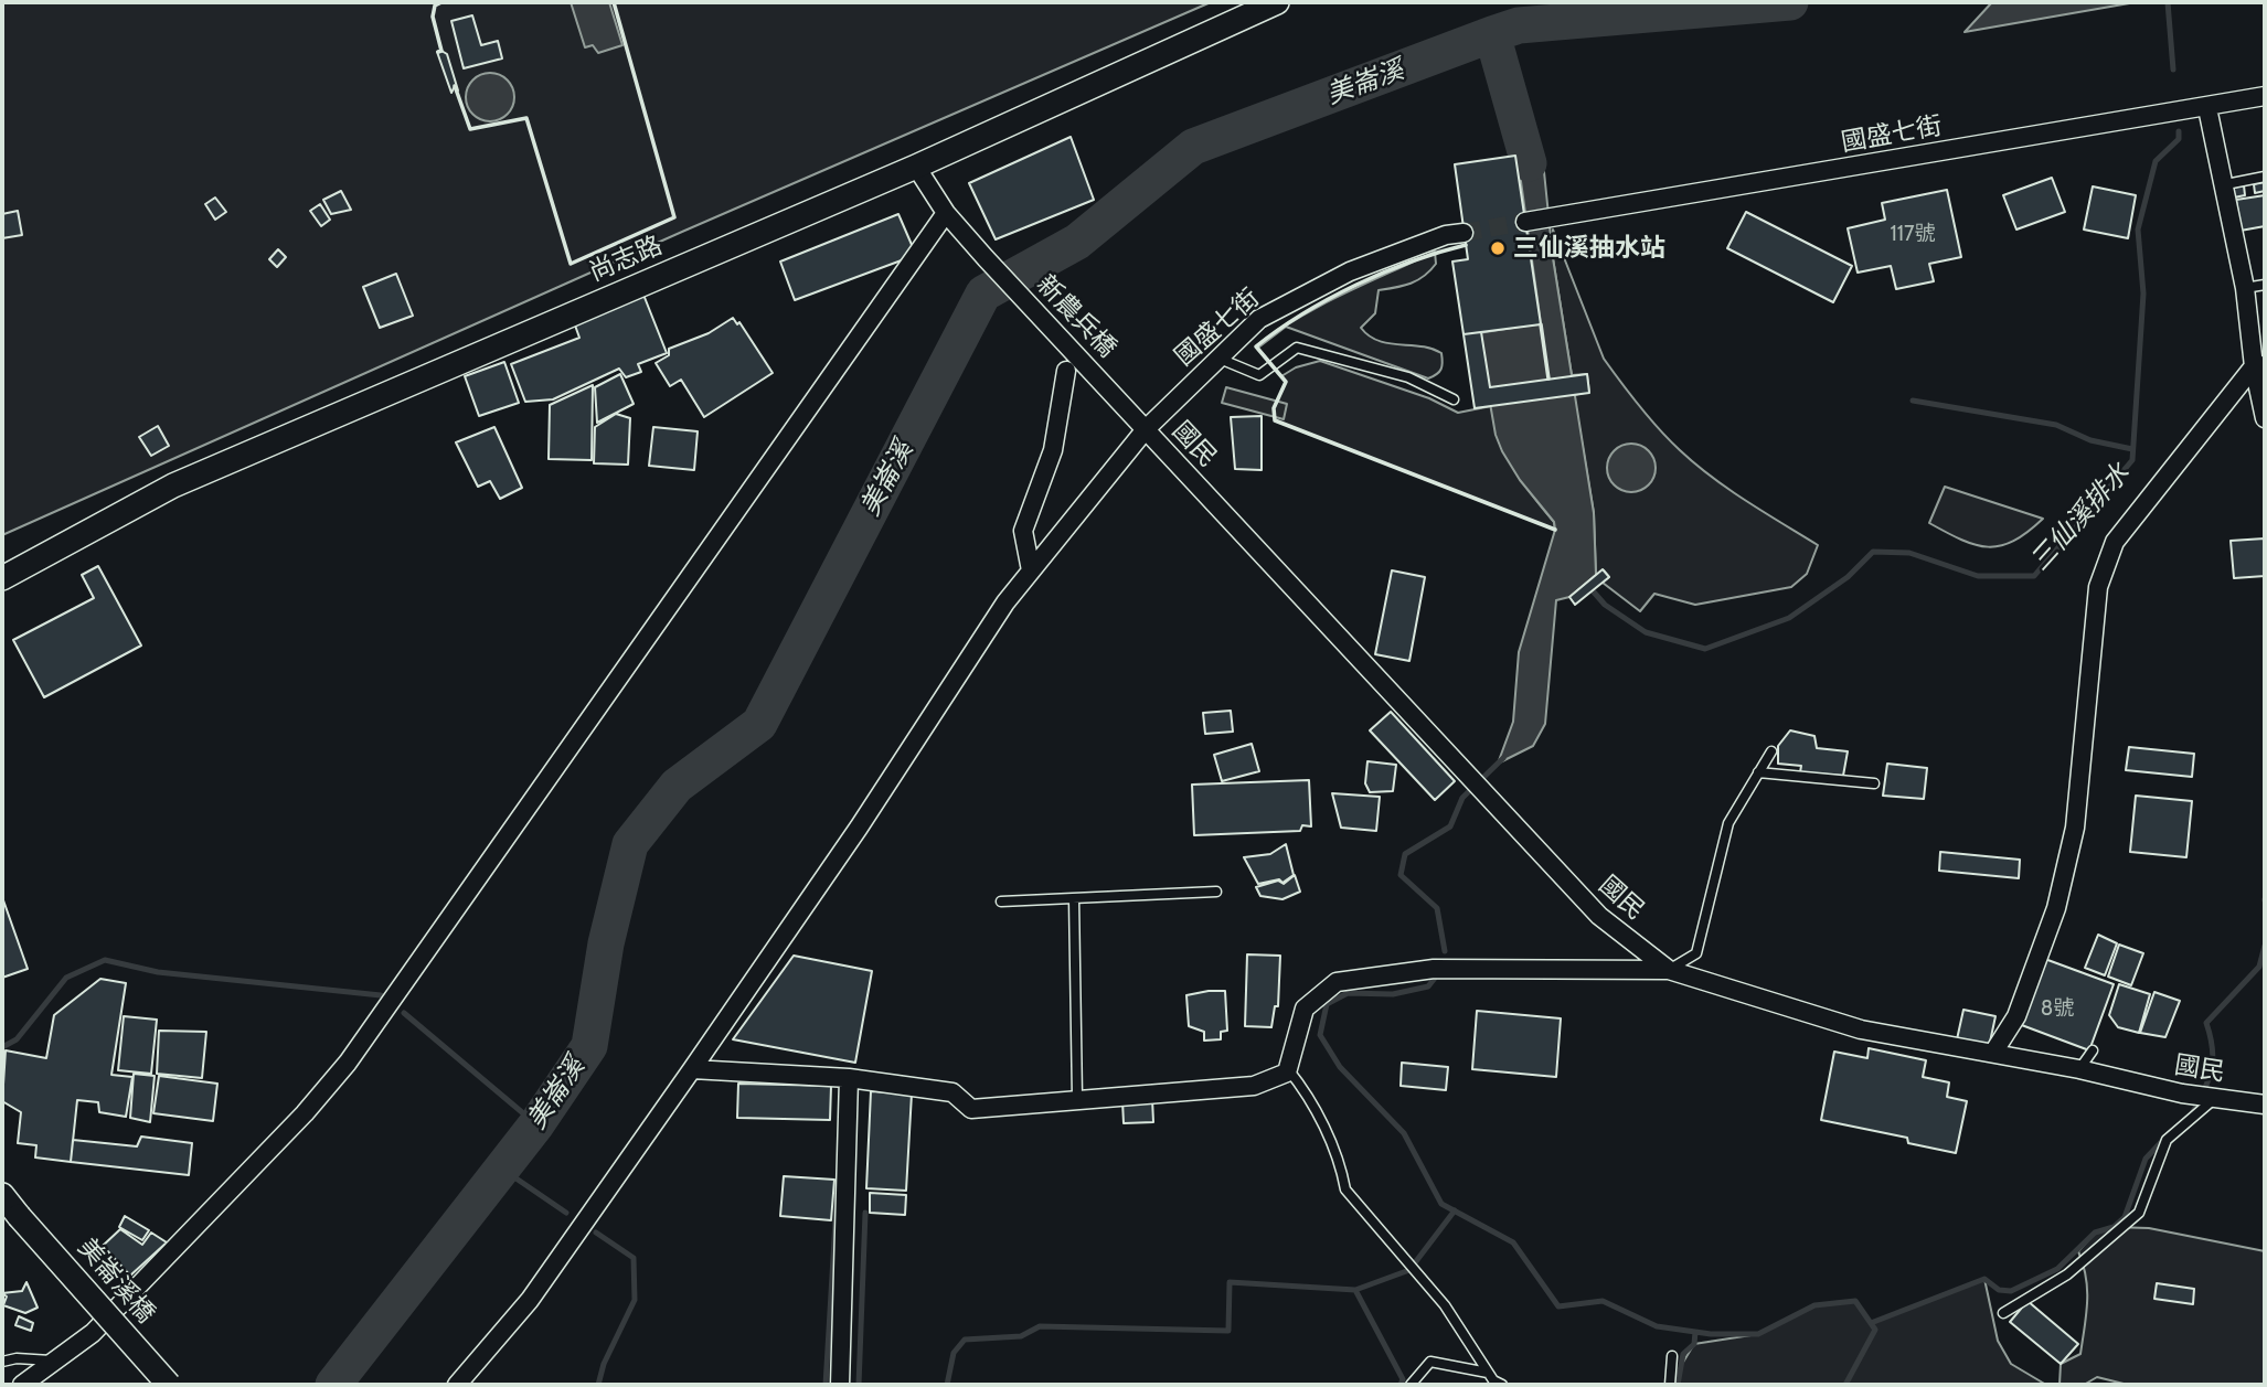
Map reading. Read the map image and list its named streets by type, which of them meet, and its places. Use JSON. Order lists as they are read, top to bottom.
{
  "streets": {
    "street": [
      "國盛七街",
      "尚志路",
      "新農兵橋",
      "國民",
      "美崙溪橋"
    ]
  },
  "crossings": [
    ["國盛七街", "國民"],
    ["尚志路", "新農兵橋"],
    ["新農兵橋", "國民"]
  ],
  "water": ["美崙溪", "三仙溪排水"],
  "places": ["三仙溪抽水站"],
  "house_numbers": ["117號", "8號"]
}
